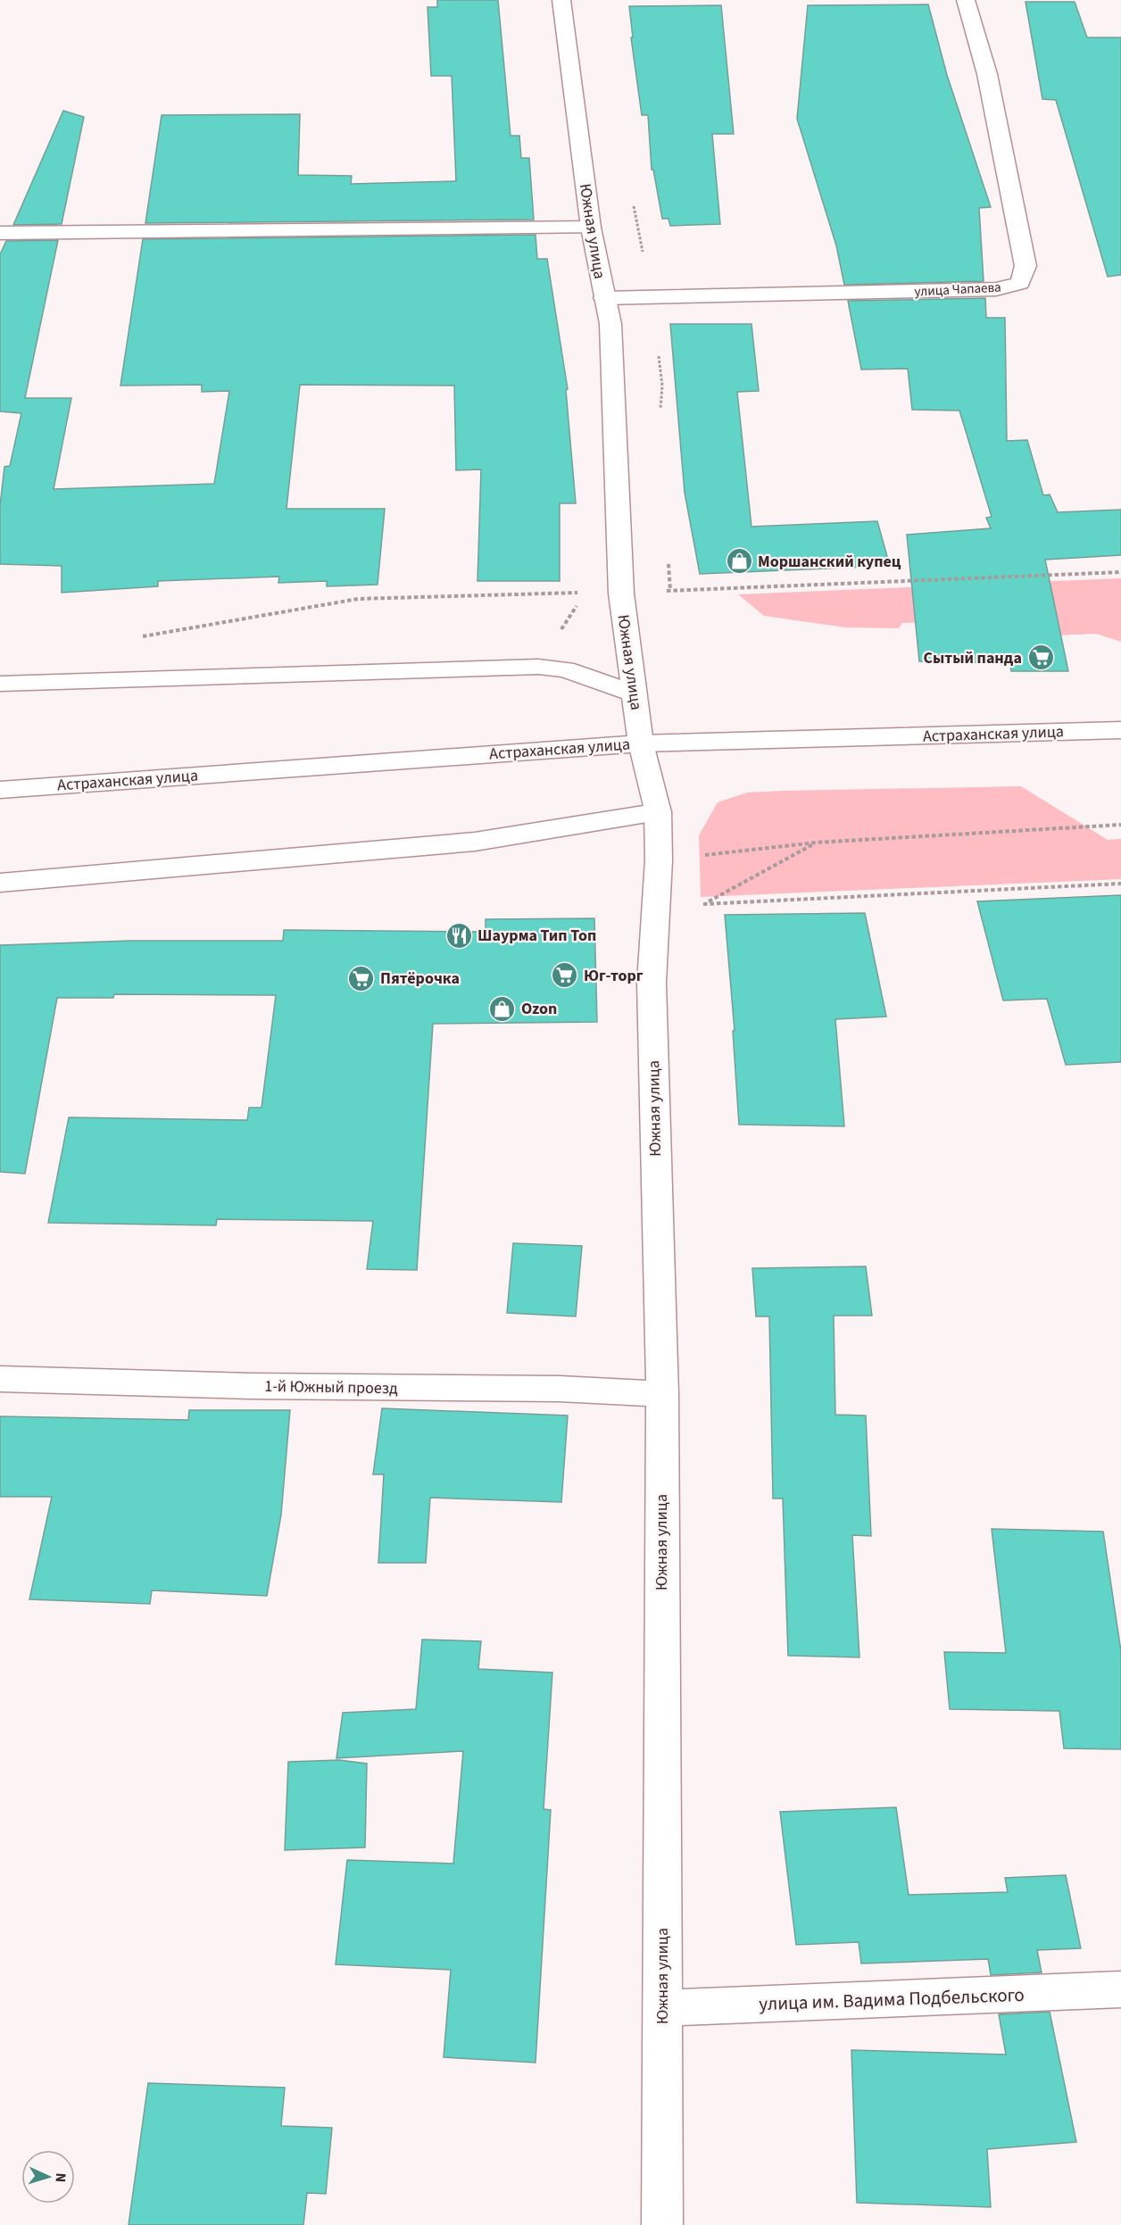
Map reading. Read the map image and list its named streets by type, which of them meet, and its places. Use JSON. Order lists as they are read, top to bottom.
{
  "streets": {
    "street": [
      "Южная улица",
      "улица Чапаева",
      "Астраханская улица",
      "1-й Южный проезд",
      "улица им. Вадима Подбельского"
    ]
  },
  "crossings": [
    ["Южная улица", "улица Чапаева"],
    ["Южная улица", "Астраханская улица"],
    ["Южная улица", "1-й Южный проезд"],
    ["Южная улица", "улица им. Вадима Подбельского"]
  ],
  "places": {
    "shop": ["Моршанский купец", "Ozon"],
    "supermarket": ["Сытый панда", "Юг-торг", "Пятёрочка"],
    "restaurant": ["Шаурма Тип Топ"]
  },
  "north": "right"
}
